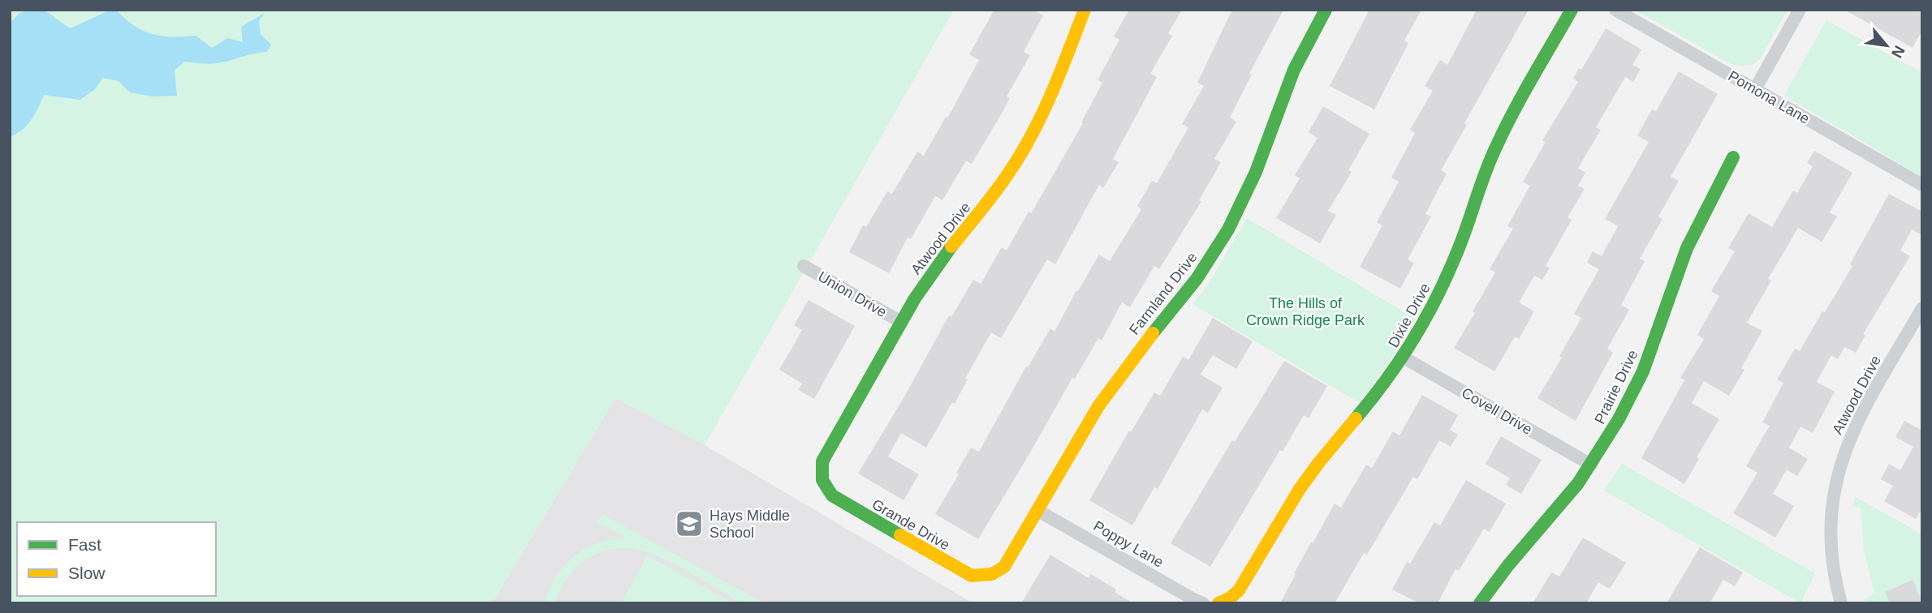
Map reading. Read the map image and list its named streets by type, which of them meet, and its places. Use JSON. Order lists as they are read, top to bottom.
{
  "streets": {
    "street": [
      "Pomona Lane",
      "Atwood Drive",
      "Farmland Drive",
      "Union Drive",
      "Dixie Drive",
      "Prairie Drive",
      "Covell Drive",
      "Grande Drive",
      "Poppy Lane"
    ]
  },
  "crossings": [
    ["Atwood Drive", "Union Drive"],
    ["Atwood Drive", "Grande Drive"],
    ["Farmland Drive", "Grande Drive"],
    ["Farmland Drive", "Poppy Lane"],
    ["Dixie Drive", "Covell Drive"],
    ["Prairie Drive", "Covell Drive"]
  ],
  "parks": ["The Hills of Crown Ridge Park"],
  "places": {
    "school or university": ["Hays Middle School"]
  },
  "legend": ["Fast", "Slow"],
  "north": "bottom right"
}
